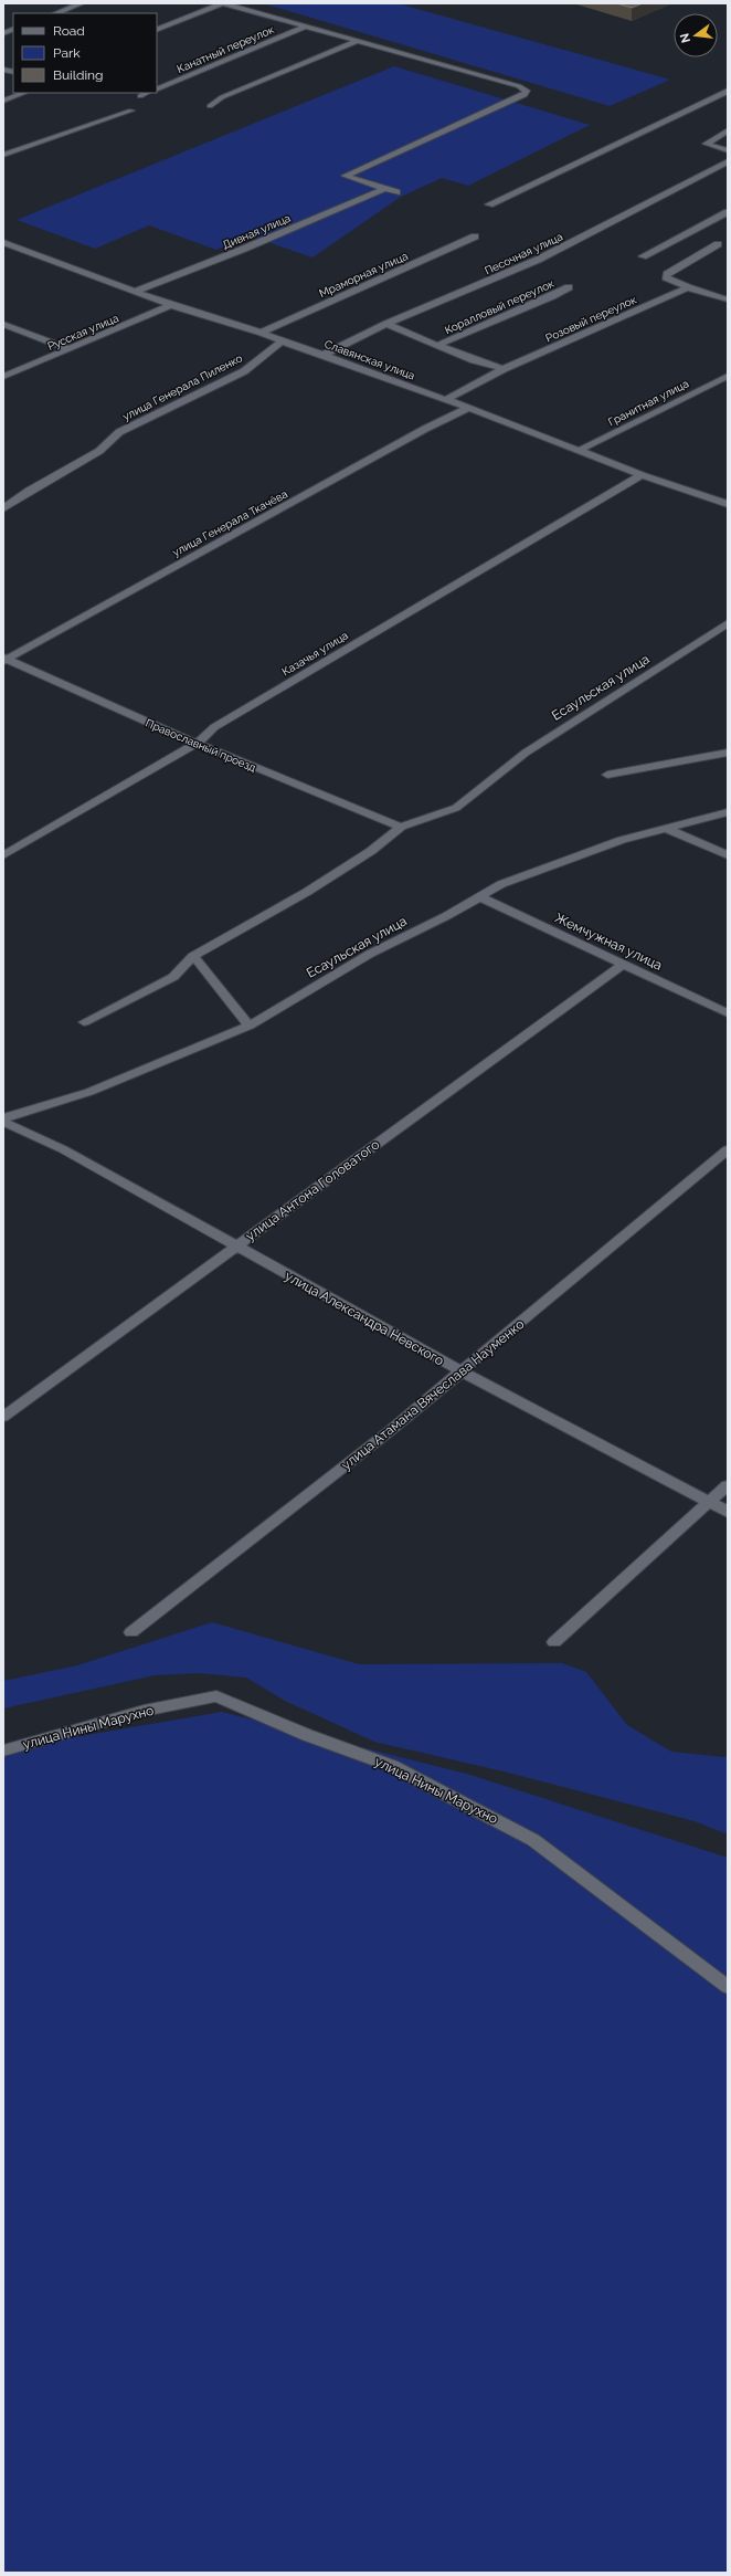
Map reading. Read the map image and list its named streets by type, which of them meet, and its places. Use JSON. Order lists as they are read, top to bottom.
{
  "streets": {
    "street": [
      "Канатный переулок",
      "Дивная улица",
      "Песочная улица",
      "Мраморная улица",
      "Коралловый переулок",
      "Розовый переулок",
      "Русская улица",
      "Славянская улица",
      "улица Генерала Пиленко",
      "Гранитная улица",
      "улица Генерала Ткачёва",
      "Казачья улица",
      "Есаульская улица",
      "Православный проезд",
      "Жемчужная улица",
      "улица Антона Головатого",
      "улица Александра Невского",
      "улица Атамана Вячеслава Науменко",
      "улица Нины Марухно"
    ]
  },
  "crossings": [
    ["Дивная улица", "Славянская улица"],
    ["Песочная улица", "Славянская улица"],
    ["Мраморная улица", "Славянская улица"],
    ["Розовый переулок", "Славянская улица"],
    ["Русская улица", "Славянская улица"],
    ["Славянская улица", "улица Генерала Пиленко"],
    ["Славянская улица", "Гранитная улица"],
    ["Славянская улица", "улица Генерала Ткачёва"],
    ["Славянская улица", "Казачья улица"],
    ["улица Генерала Ткачёва", "Православный проезд"],
    ["Казачья улица", "Православный проезд"],
    ["Есаульская улица", "Православный проезд"],
    ["Есаульская улица", "Жемчужная улица"],
    ["Есаульская улица", "улица Александра Невского"],
    ["Жемчужная улица", "улица Антона Головатого"],
    ["улица Антона Головатого", "улица Александра Невского"],
    ["улица Александра Невского", "улица Атамана Вячеслава Науменко"]
  ],
  "legend": ["Road", "Park", "Building"],
  "north": "left"
}
